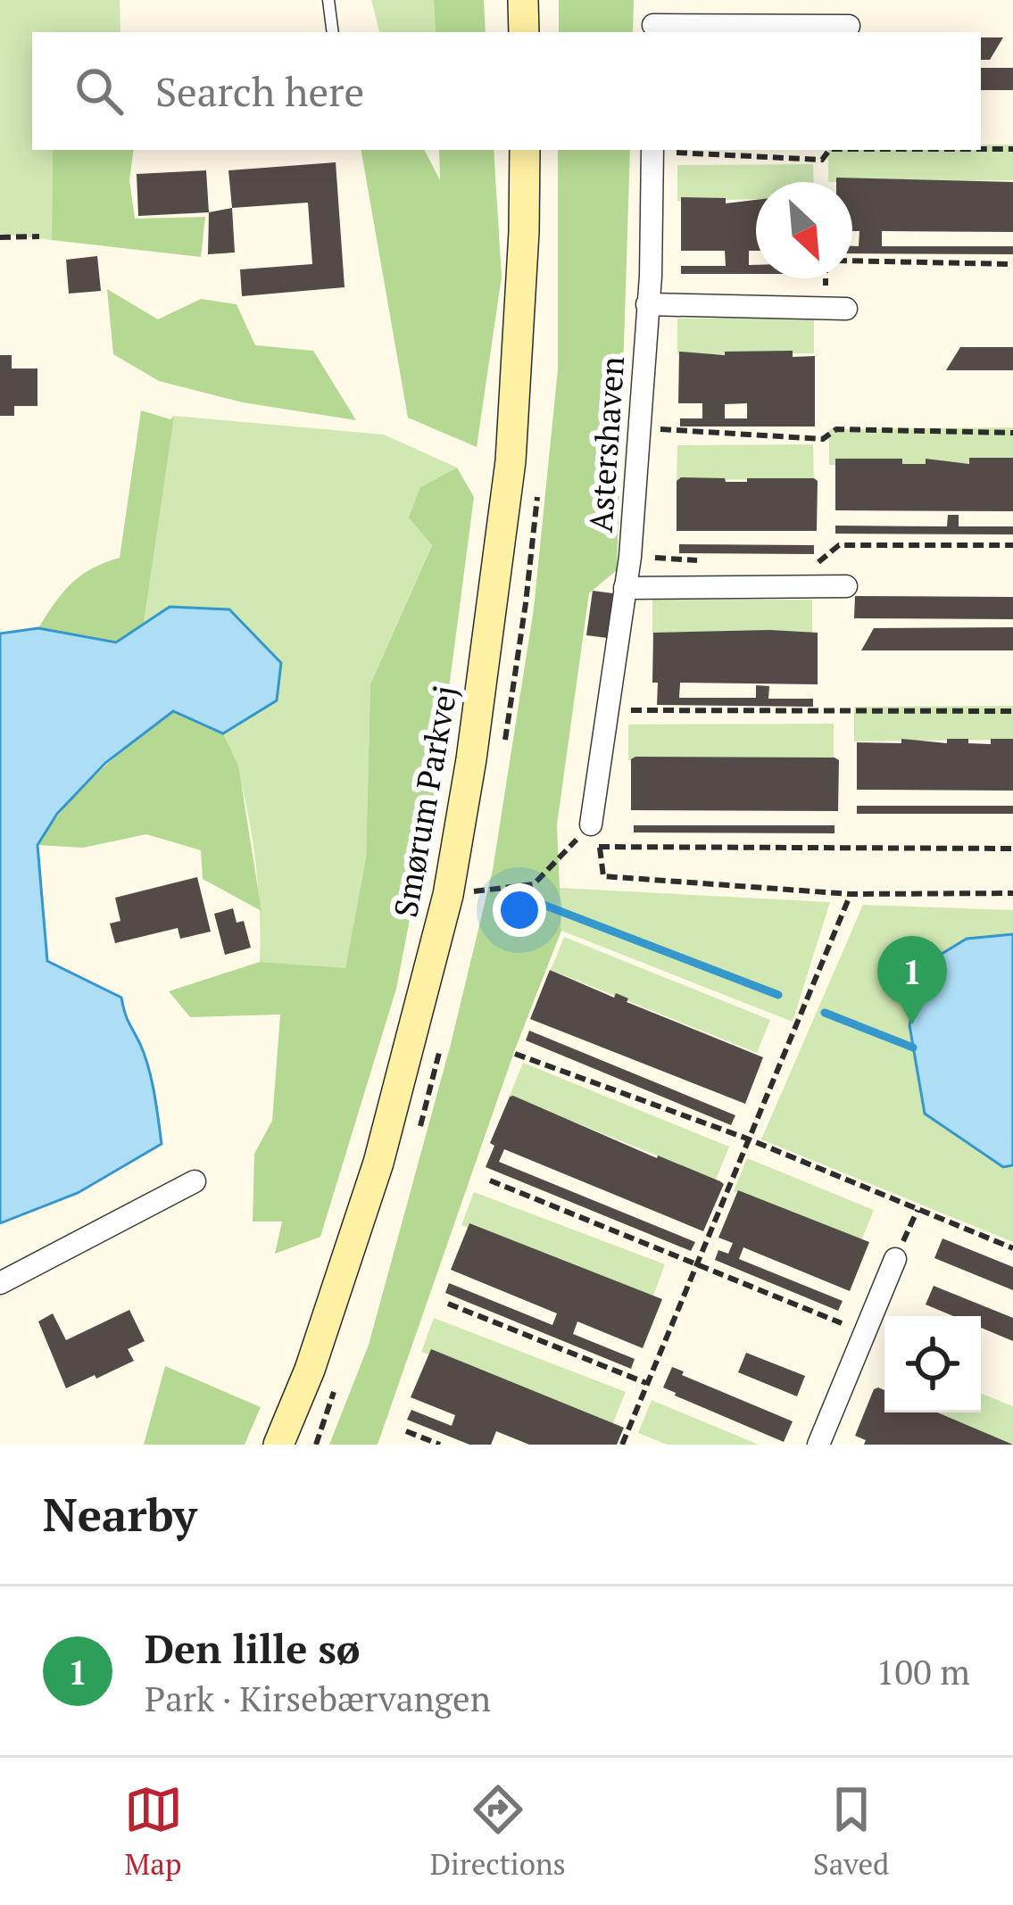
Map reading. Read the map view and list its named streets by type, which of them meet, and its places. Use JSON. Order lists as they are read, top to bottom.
{
  "streets": {
    "street": ["Astershaven", "Smørum Parkvej"]
  },
  "north": "bottom right",
  "page": {
    "search": "Search here",
    "pins": "1",
    "heading": "Nearby",
    "list": [
      {
        "mark": "1",
        "name": "Den lille sø",
        "note": "Park · Kirsebærvangen",
        "value": "100 m"
      }
    ],
    "nav": ["Map", "Directions", "Saved"]
  }
}
